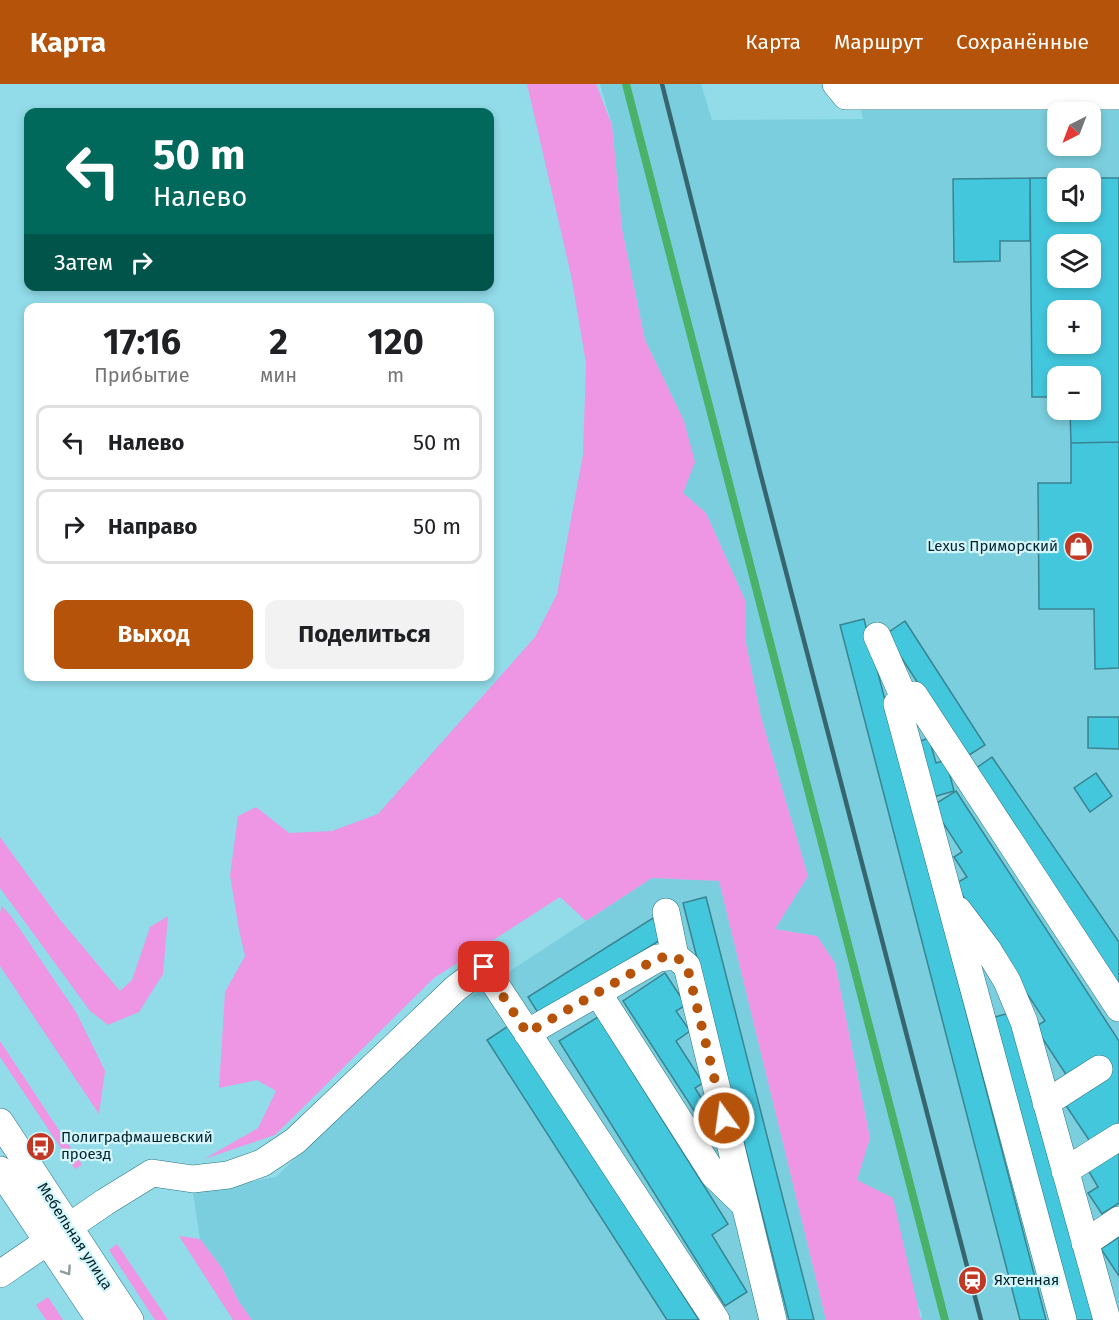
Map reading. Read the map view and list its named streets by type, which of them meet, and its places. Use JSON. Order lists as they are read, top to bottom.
{
  "streets": {
    "street": ["Мебельная улица"]
  },
  "places": {
    "shop": ["Lexus Приморский"],
    "bus stop": ["Полиграфмашевский проезд"],
    "station": ["Яхтенная"]
  },
  "north": "bottom left",
  "page": {
    "header": "Карта",
    "nav": ["Карта", "Маршрут", "Сохранённые"],
    "map_buttons": ["+", "−"],
    "turn": ["50 m", "Налево"],
    "then": "Затем",
    "eta": [
      "17:16",
      "Прибытие",
      "2",
      "мин",
      "120",
      "m"
    ],
    "list": [
      {
        "name": "Налево",
        "value": "50 m"
      },
      {
        "name": "Направо",
        "value": "50 m"
      }
    ],
    "buttons": ["Выход", "Поделиться"]
  }
}
